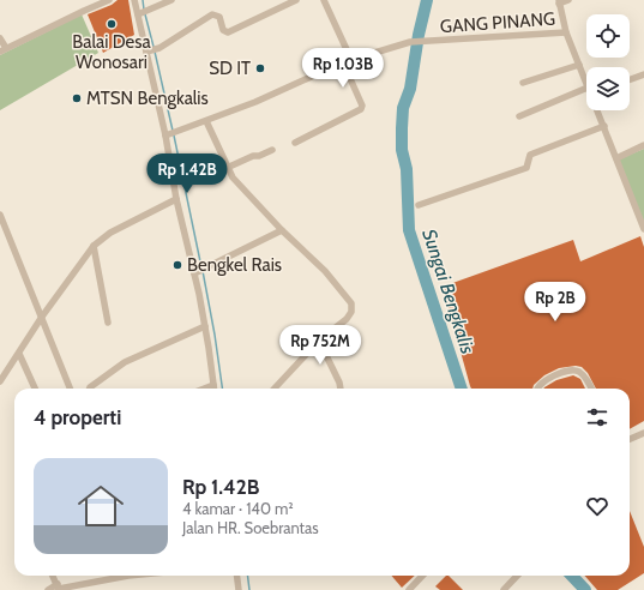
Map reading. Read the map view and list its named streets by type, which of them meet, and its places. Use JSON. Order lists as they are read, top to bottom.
{
  "streets": {
    "street": ["GANG PINANG"]
  },
  "water": ["Sungai Bengkalis"],
  "places": [
    "Balai Desa Wonosari",
    "SD IT",
    "MTSN Bengkalis",
    "Bengkel Rais"
  ],
  "page": {
    "price": [
      "Rp 1.03B",
      "Rp 1.42B",
      "Rp 2B",
      "Rp 752M"
    ],
    "heading": "4 properti",
    "list": [
      {
        "name": "Rp 1.42B",
        "note": "4 kamar · 140 m² · Jalan HR. Soebrantas"
      }
    ]
  }
}
